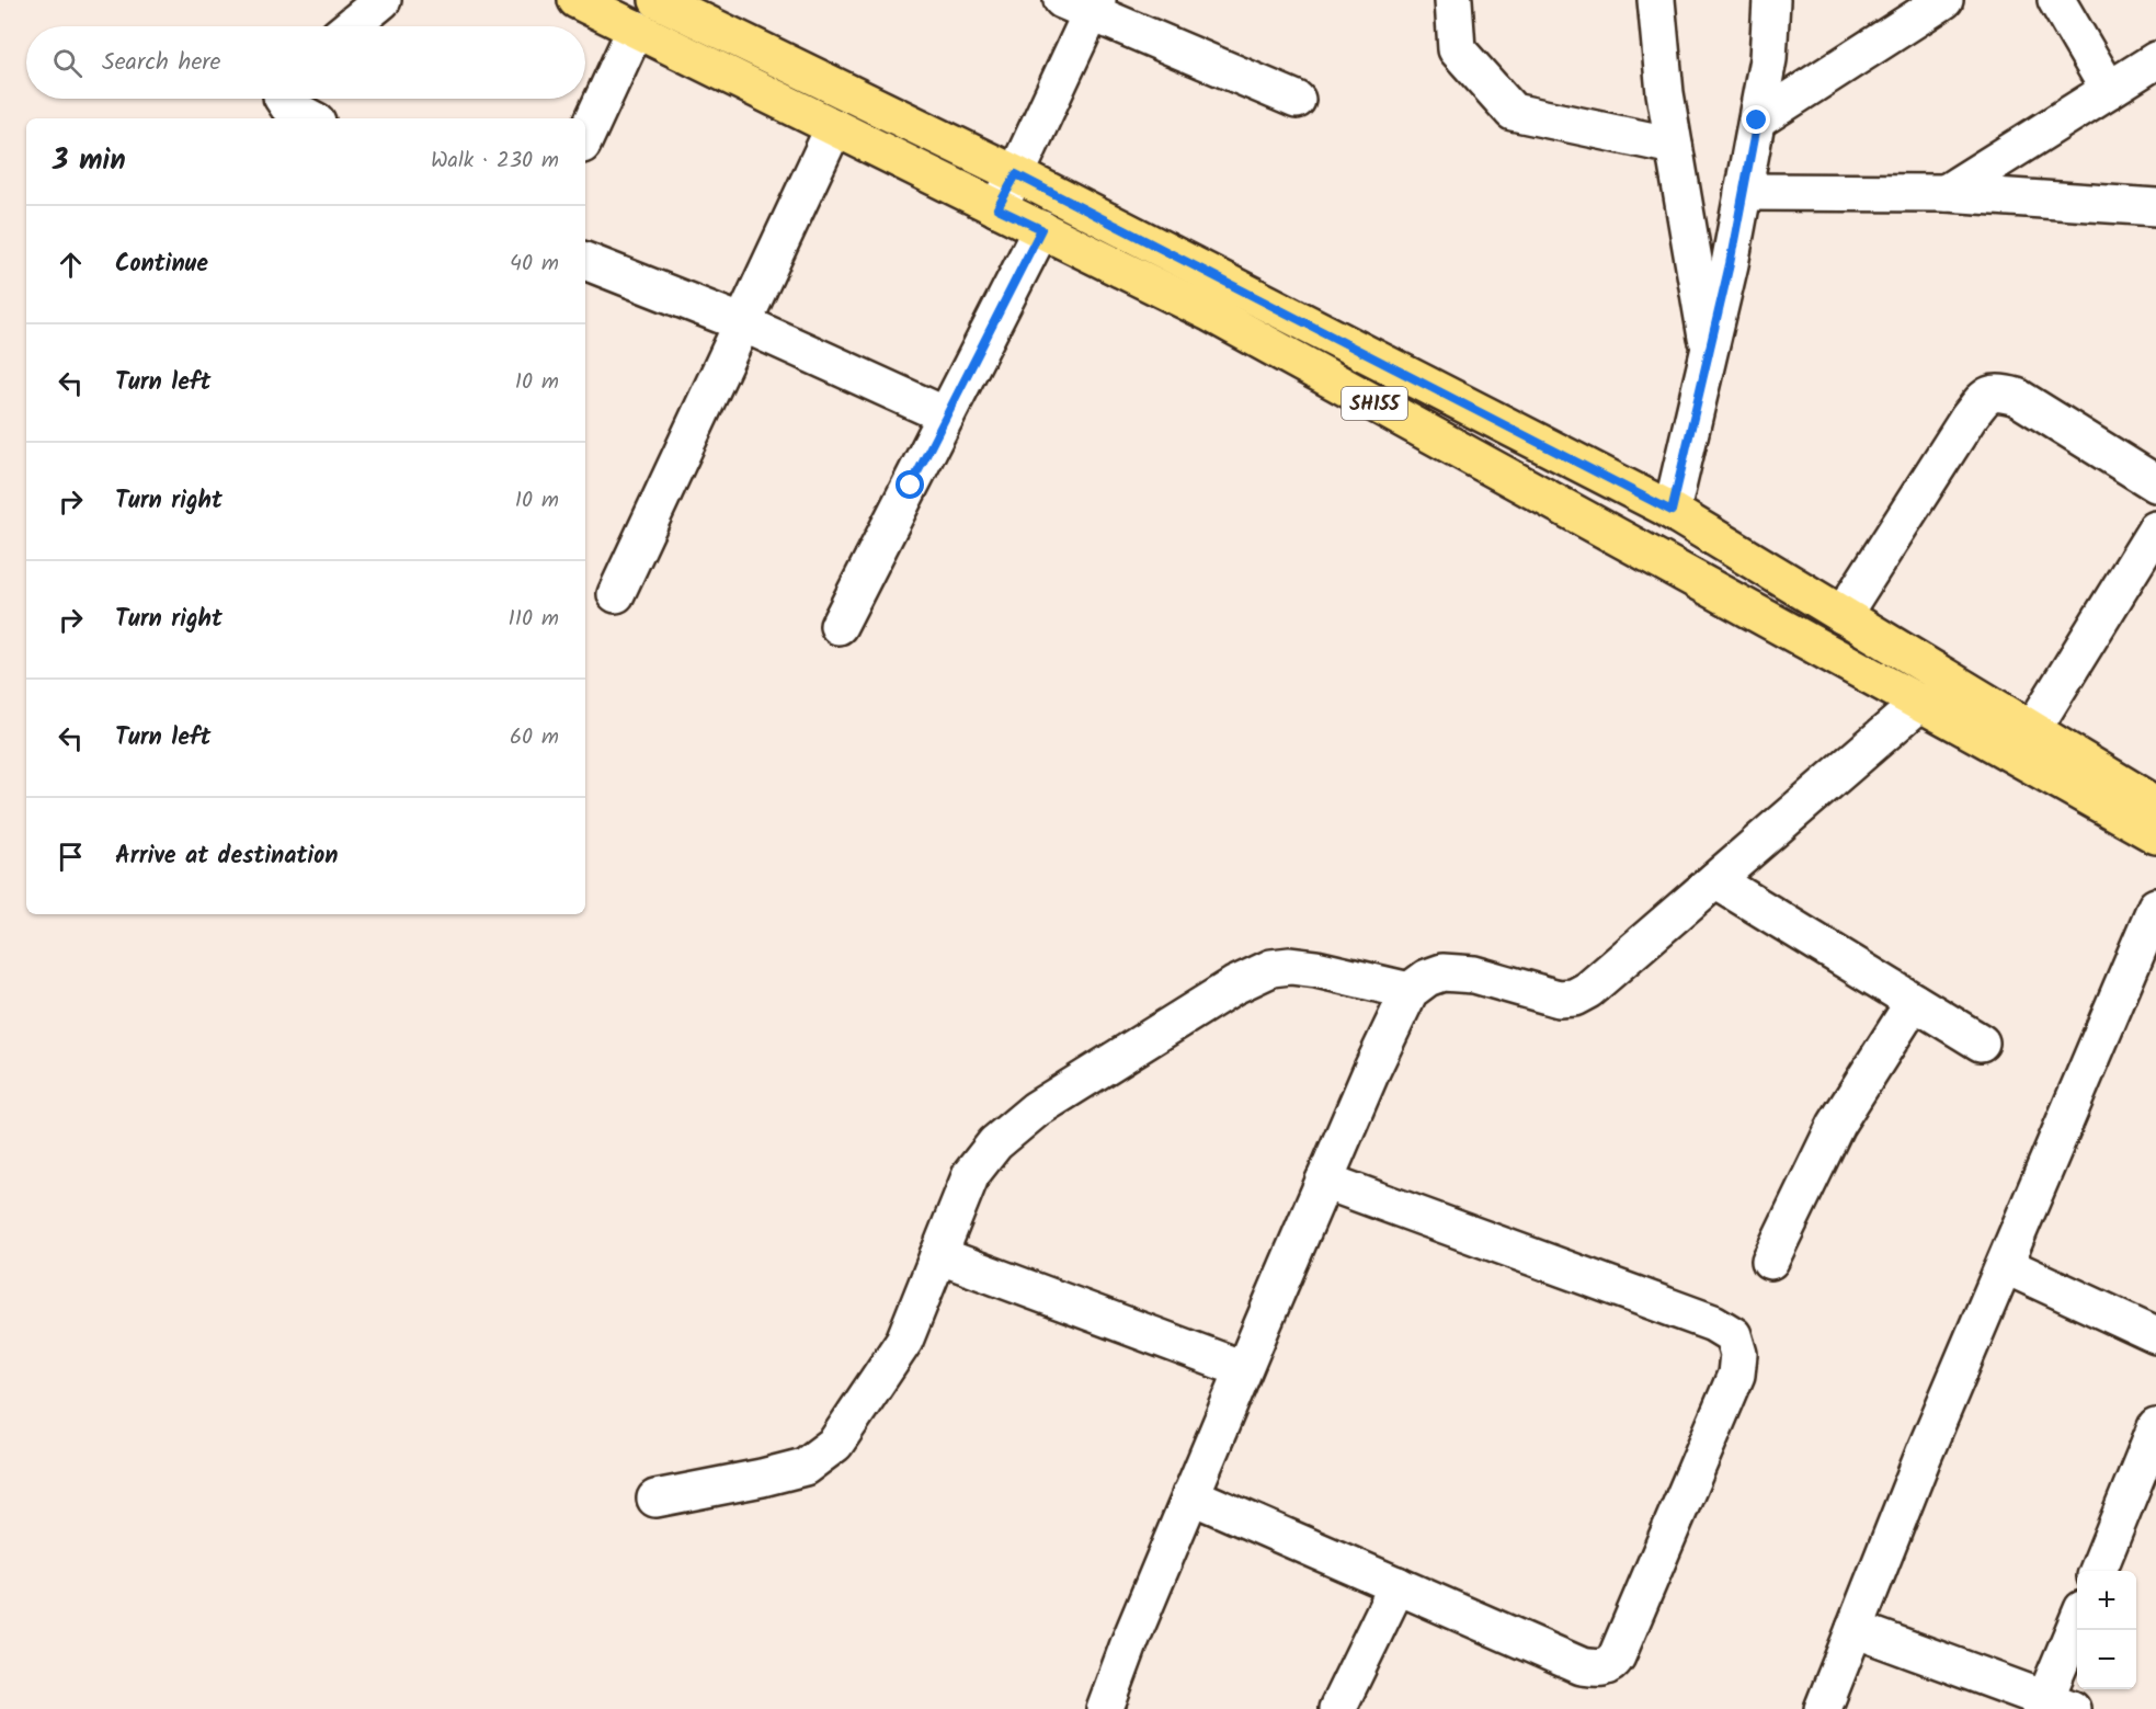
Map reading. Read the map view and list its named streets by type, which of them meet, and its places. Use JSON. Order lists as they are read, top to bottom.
{
  "streets": {
    "main road": ["SH155"]
  },
  "page": {
    "search": "Search here",
    "heading": ["3 min", "Walk · 230 m"],
    "list": [
      ["Continue", "40 m"],
      ["Turn left", "10 m"],
      ["Turn right", "10 m"],
      ["Turn right", "110 m"],
      ["Turn left", "60 m"],
      "Arrive at destination"
    ],
    "map_buttons": ["+", "−"]
  }
}
